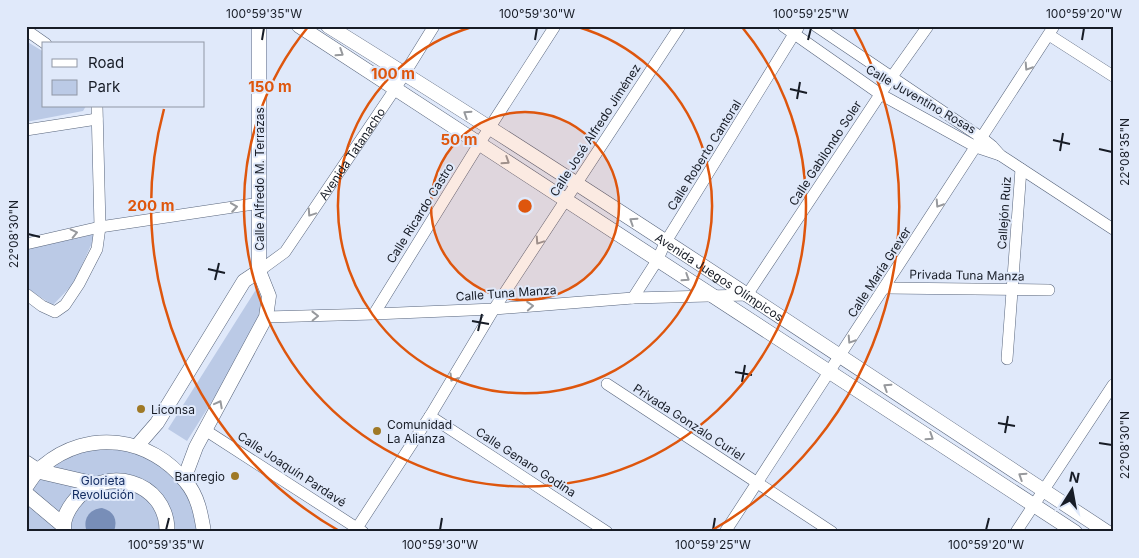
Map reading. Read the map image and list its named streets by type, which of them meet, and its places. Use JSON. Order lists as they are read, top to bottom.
{
  "streets": {
    "street": [
      "Calle Juventino Rosas",
      "Calle José Alfredo Jiménez",
      "Avenida Tatanacho",
      "Calle Gabilondo Soler",
      "Calle Roberto Cantoral",
      "Calle Alfredo M. Terrazas",
      "Calle Ricardo Castro",
      "Callejón Ruiz",
      "Calle María Grever",
      "Privada Tuna Manza",
      "Avenida Juegos Olímpicos",
      "Calle Tuna Manza",
      "Privada Gonzalo Curiel",
      "Calle Genaro Godina",
      "Calle Joaquín Pardavé"
    ]
  },
  "crossings": [
    ["Calle Juventino Rosas", "Calle Gabilondo Soler"],
    ["Calle Juventino Rosas", "Calle Roberto Cantoral"],
    ["Calle Juventino Rosas", "Callejón Ruiz"],
    ["Calle Juventino Rosas", "Calle María Grever"],
    ["Calle José Alfredo Jiménez", "Avenida Juegos Olímpicos"],
    ["Calle José Alfredo Jiménez", "Calle Tuna Manza"],
    ["Calle José Alfredo Jiménez", "Calle Genaro Godina"],
    ["Calle José Alfredo Jiménez", "Calle Joaquín Pardavé"],
    ["Avenida Tatanacho", "Calle Alfredo M. Terrazas"],
    ["Avenida Tatanacho", "Avenida Juegos Olímpicos"],
    ["Calle Gabilondo Soler", "Avenida Juegos Olímpicos"],
    ["Calle Gabilondo Soler", "Calle Tuna Manza"],
    ["Calle Roberto Cantoral", "Avenida Juegos Olímpicos"],
    ["Calle Roberto Cantoral", "Calle Tuna Manza"],
    ["Calle Ricardo Castro", "Avenida Juegos Olímpicos"],
    ["Calle Ricardo Castro", "Calle Tuna Manza"],
    ["Callejón Ruiz", "Privada Tuna Manza"],
    ["Calle María Grever", "Privada Tuna Manza"],
    ["Calle María Grever", "Avenida Juegos Olímpicos"],
    ["Calle María Grever", "Privada Gonzalo Curiel"],
    ["Avenida Juegos Olímpicos", "Calle Tuna Manza"]
  ],
  "one_way": [
    "Calle José Alfredo Jiménez",
    "Avenida Tatanacho",
    "Calle María Grever",
    "Calle Tuna Manza"
  ],
  "parks": ["Glorieta Revolución"],
  "places": ["Liconsa", "Comunidad La Alianza", "Banregio"],
  "legend": ["Road", "Park"],
  "north": "top",
  "coordinates": [
    "100°59'35\"W",
    "100°59'30\"W",
    "100°59'25\"W",
    "100°59'20\"W",
    "22°08'35\"N",
    "22°08'30\"N"
  ],
  "rings": [
    "100 m",
    "150 m",
    "50 m",
    "200 m"
  ]
}
